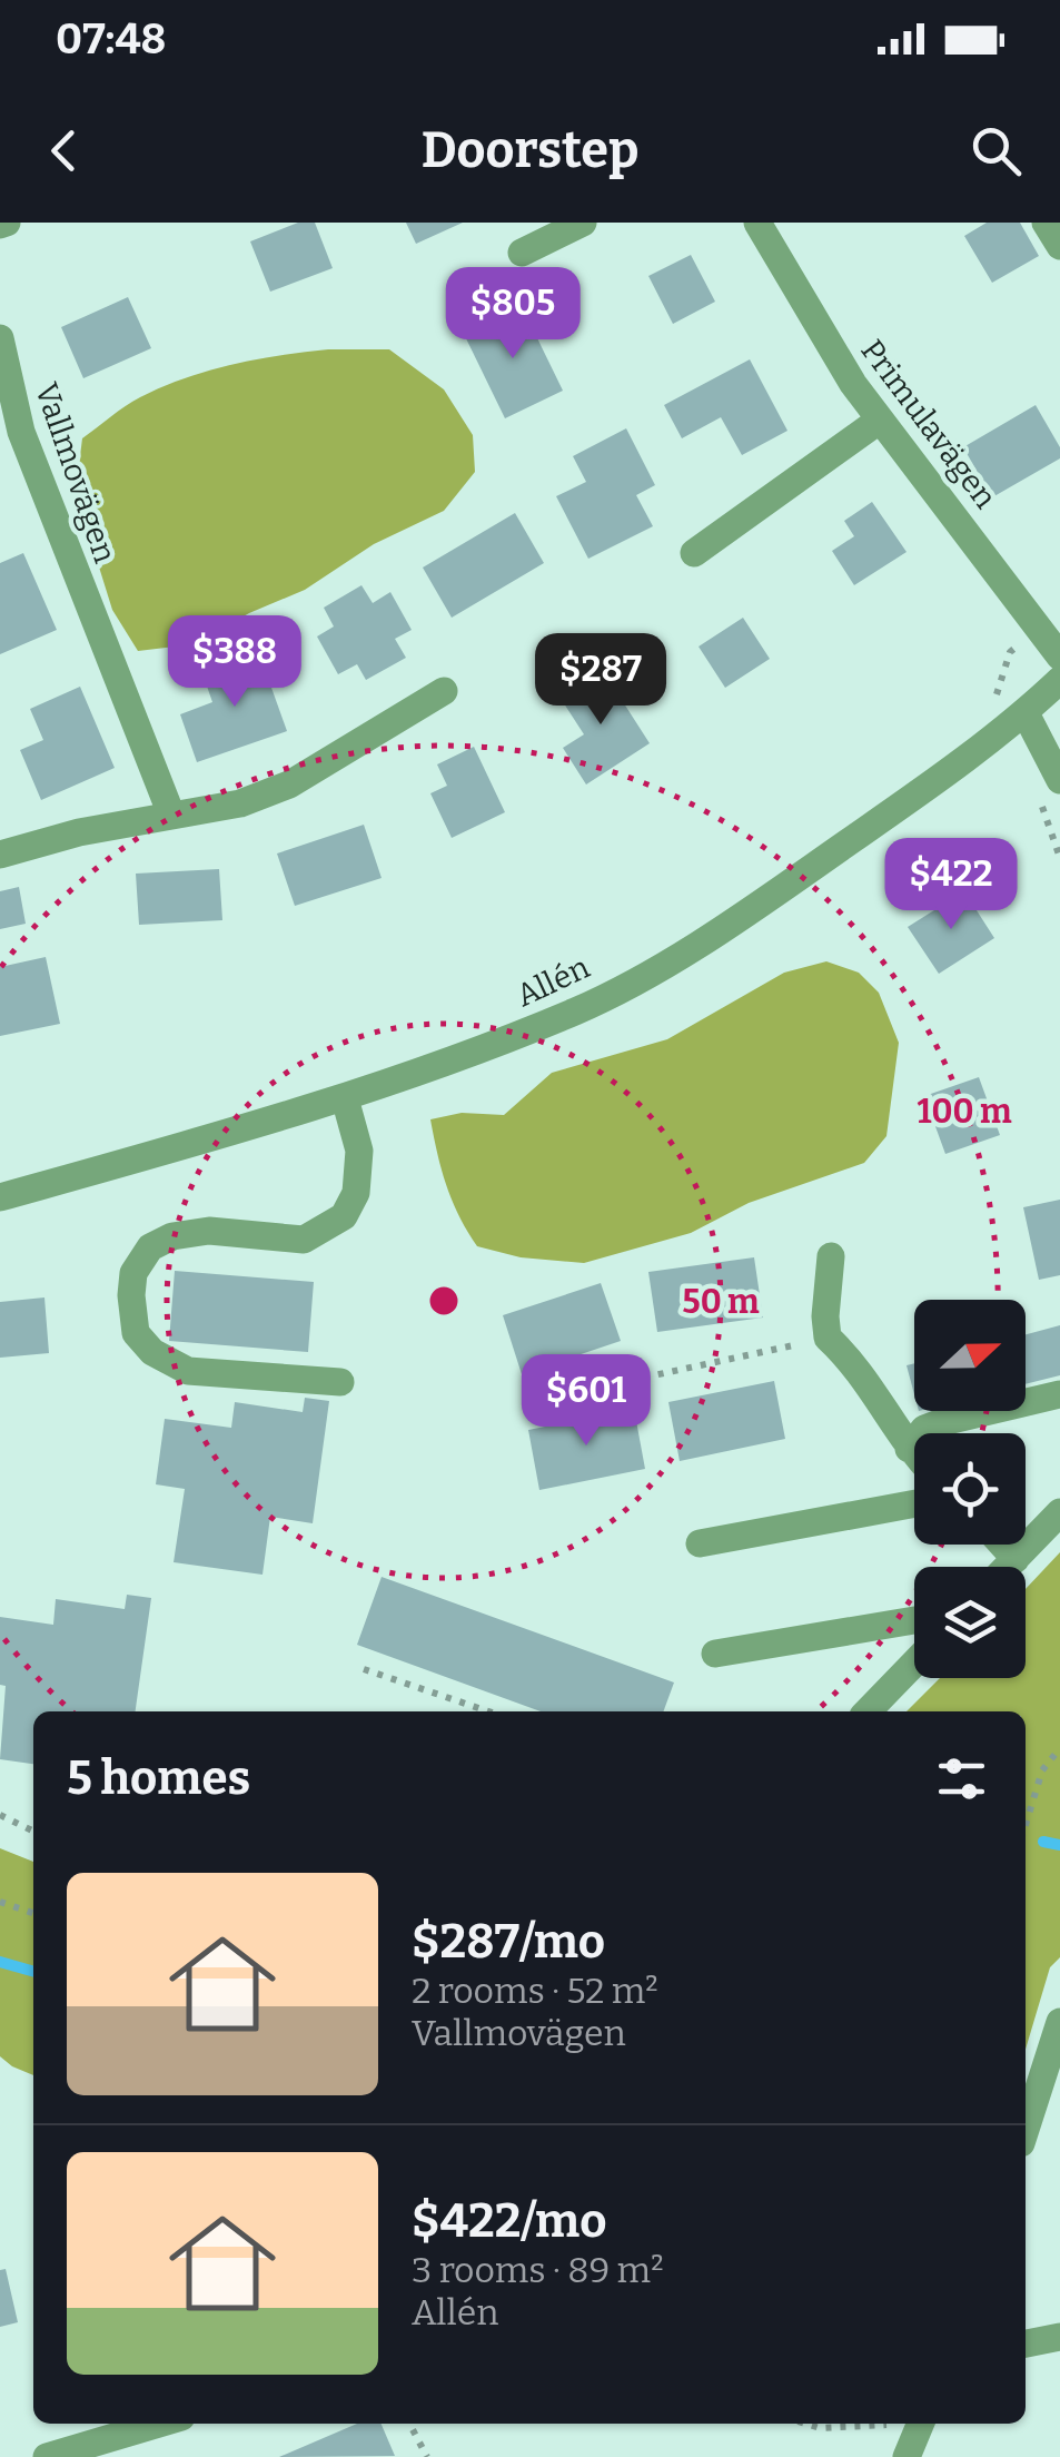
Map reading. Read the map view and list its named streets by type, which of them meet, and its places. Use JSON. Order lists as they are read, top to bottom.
{
  "streets": {
    "street": ["Primulavägen", "Vallmovägen", "Allén"]
  },
  "north": "right",
  "page": {
    "status": "07:48",
    "header": "Doorstep",
    "price": [
      "$805",
      "$388",
      "$287",
      "$422",
      "$601"
    ],
    "heading": "5 homes",
    "list": [
      {
        "name": "$287/mo",
        "note": "2 rooms · 52 m² · Vallmovägen"
      },
      {
        "name": "$422/mo",
        "note": "3 rooms · 89 m² · Allén"
      }
    ]
  },
  "rings": ["100 m", "50 m"]
}
